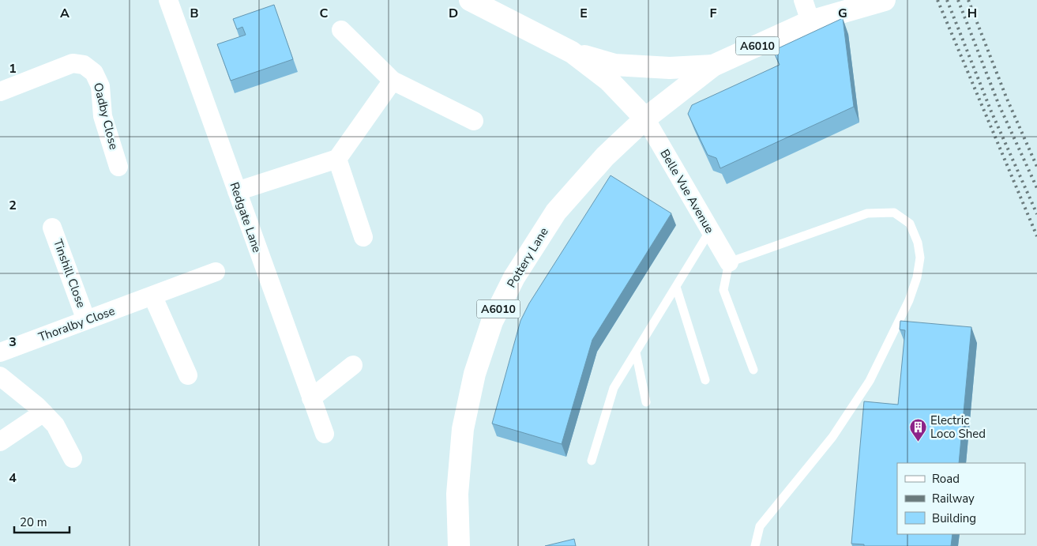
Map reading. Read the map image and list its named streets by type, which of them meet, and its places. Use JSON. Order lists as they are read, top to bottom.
{
  "streets": {
    "main road": ["A6010", "Pottery Lane"],
    "street": [
      "Oadby Close",
      "Belle Vue Avenue",
      "Redgate Lane",
      "Tinshill Close",
      "Thoralby Close"
    ]
  },
  "crossings": [
    ["A6010", "Belle Vue Avenue"],
    ["A6010", "Pottery Lane"],
    ["Belle Vue Avenue", "Pottery Lane"],
    ["Tinshill Close", "Thoralby Close"]
  ],
  "places": {
    "building": ["Electric Loco Shed"]
  },
  "legend": ["Road", "Railway", "Building"],
  "scale_bar": "20 m",
  "grid": {
    "columns": [
      "A",
      "B",
      "C",
      "D",
      "E",
      "F",
      "G",
      "H"
    ],
    "rows": [
      "1",
      "2",
      "3",
      "4"
    ]
  }
}
